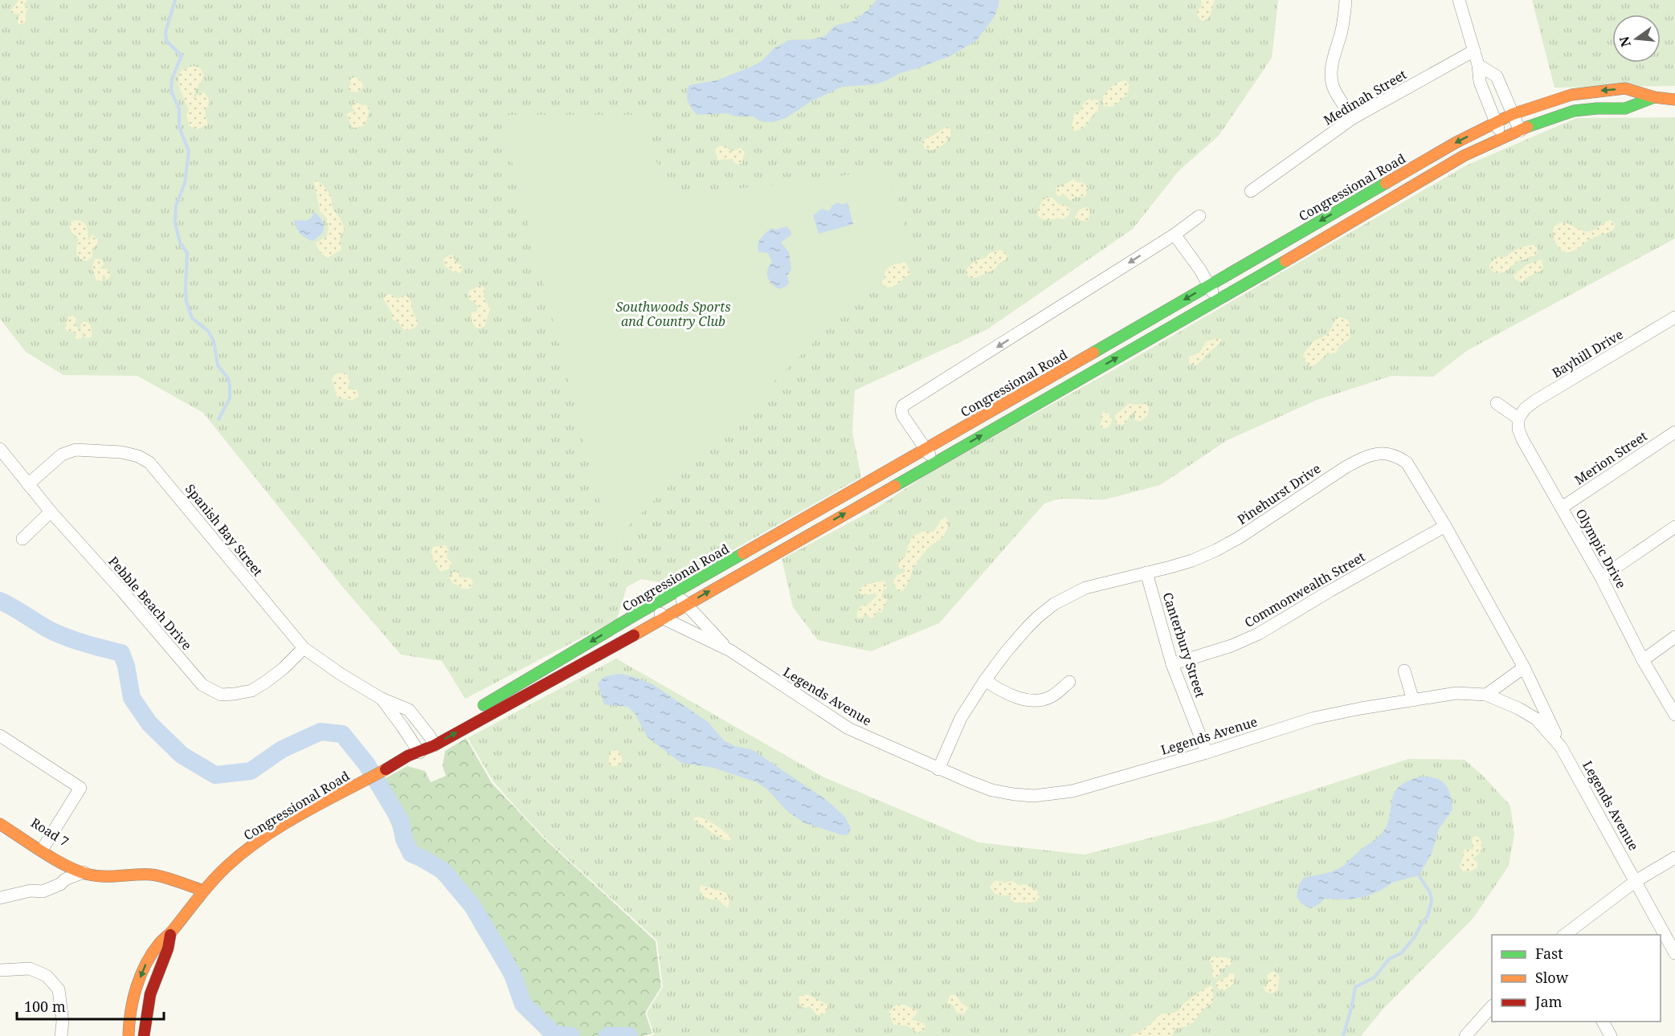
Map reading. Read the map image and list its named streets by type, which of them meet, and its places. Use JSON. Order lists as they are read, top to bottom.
{
  "streets": {
    "main road": ["Congressional Road", "Road 7"],
    "street": [
      "Medinah Street",
      "Bayhill Drive",
      "Merion Street",
      "Pinehurst Drive",
      "Spanish Bay Street",
      "Olympic Drive",
      "Commonwealth Street",
      "Pebble Beach Drive",
      "Canterbury Street",
      "Legends Avenue"
    ]
  },
  "crossings": [
    ["Congressional Road", "Spanish Bay Street"],
    ["Congressional Road", "Legends Avenue"],
    ["Congressional Road", "Road 7"],
    ["Bayhill Drive", "Olympic Drive"],
    ["Merion Street", "Olympic Drive"],
    ["Pinehurst Drive", "Commonwealth Street"],
    ["Pinehurst Drive", "Canterbury Street"],
    ["Pinehurst Drive", "Legends Avenue"],
    ["Spanish Bay Street", "Pebble Beach Drive"],
    ["Commonwealth Street", "Canterbury Street"],
    ["Canterbury Street", "Legends Avenue"]
  ],
  "parks": ["Southwoods Sports and Country Club"],
  "legend": ["Fast", "Slow", "Jam"],
  "scale_bar": "100 m",
  "north": "left"
}
